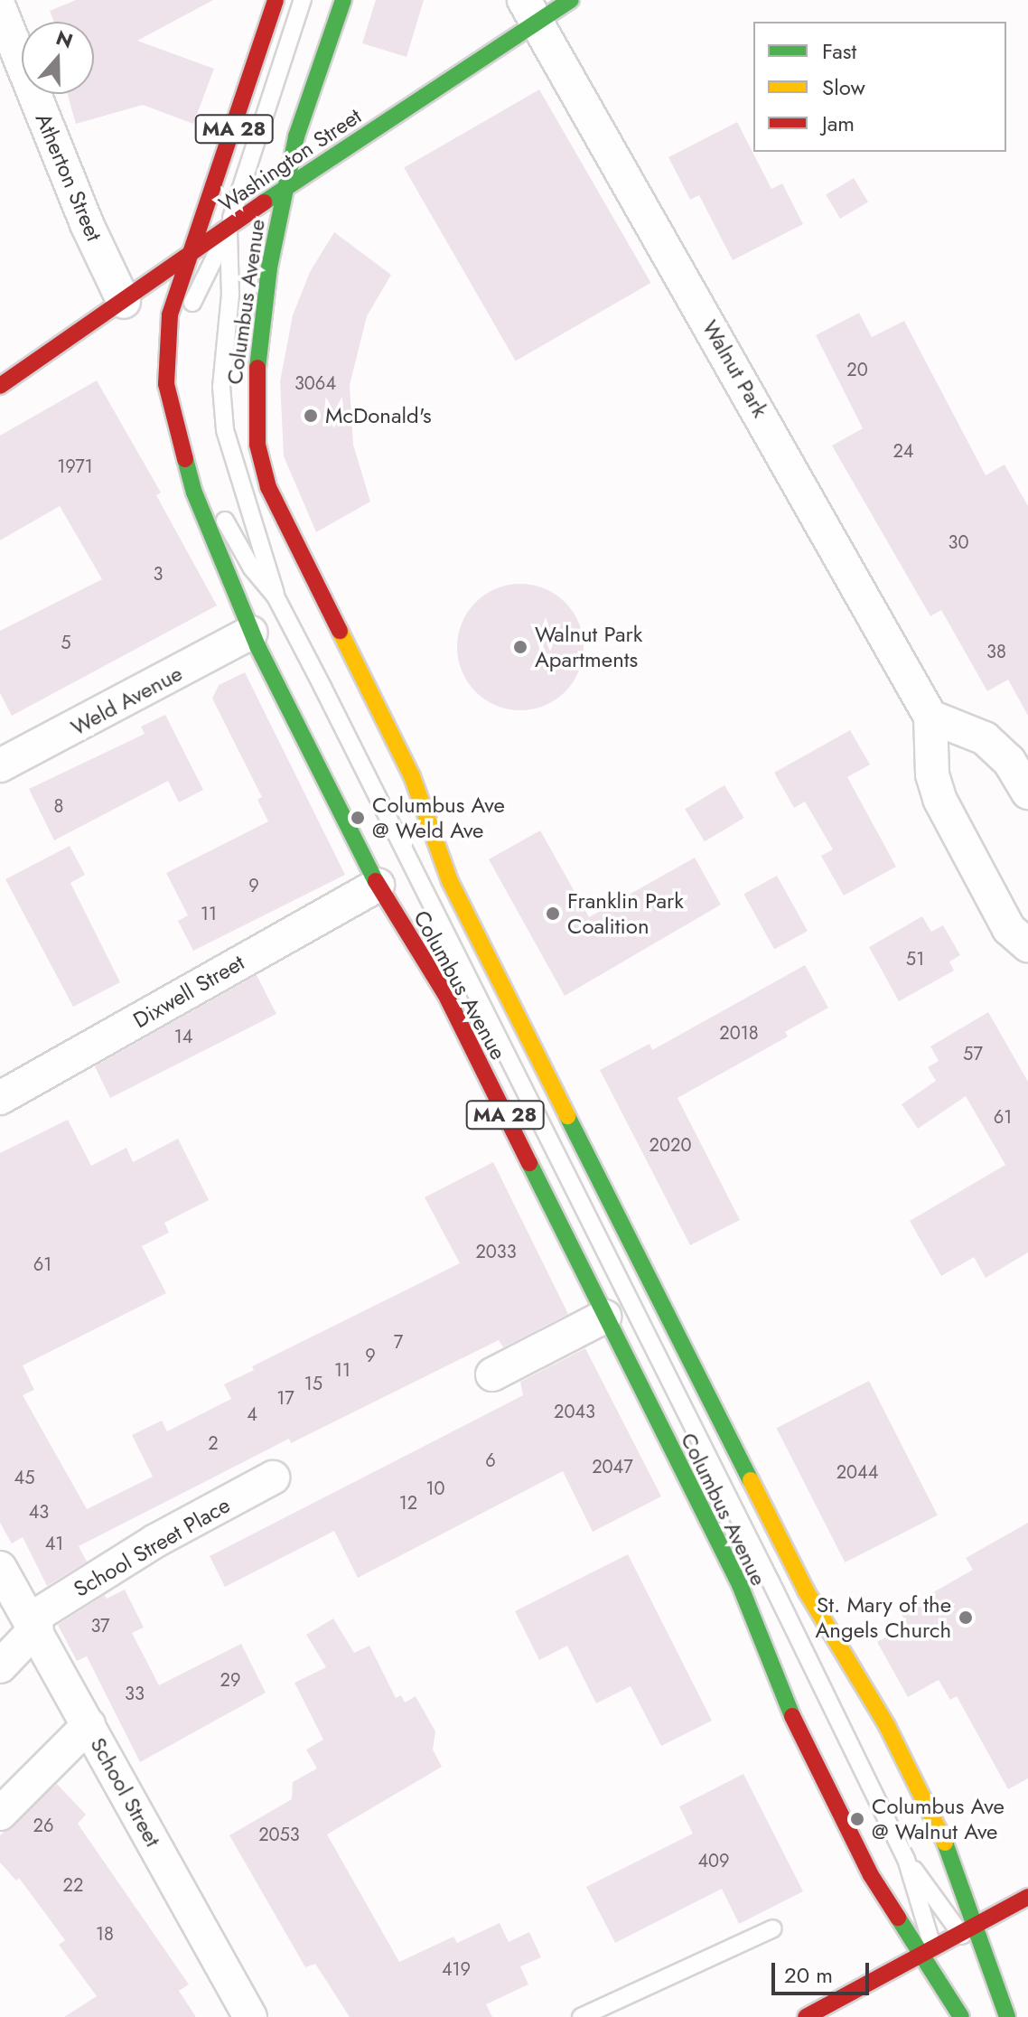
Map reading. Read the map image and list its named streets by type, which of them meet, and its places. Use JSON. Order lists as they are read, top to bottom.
{
  "streets": {
    "main road": ["MA 28", "Washington Street", "Columbus Avenue"],
    "street": [
      "Atherton Street",
      "Walnut Park",
      "Weld Avenue",
      "Dixwell Street",
      "School Street Place",
      "School Street"
    ]
  },
  "crossings": [
    ["MA 28", "Columbus Avenue"],
    ["Washington Street", "Atherton Street"],
    ["Washington Street", "Columbus Avenue"],
    ["Washington Street", "Walnut Park"],
    ["Columbus Avenue", "Weld Avenue"],
    ["Columbus Avenue", "Dixwell Street"],
    ["School Street Place", "School Street"]
  ],
  "places": [
    "McDonald's",
    "Walnut Park Apartments",
    "Columbus Ave @ Weld Ave",
    "Franklin Park Coalition",
    "St. Mary of the Angels Church",
    "Columbus Ave @ Walnut Ave"
  ],
  "house_numbers": [
    "20",
    "3064",
    "24",
    "1971",
    "30",
    "3",
    "5",
    "38",
    "8",
    "9",
    "11",
    "51",
    "2018",
    "14",
    "57",
    "61",
    "2020",
    "2033",
    "61",
    "7",
    "9",
    "11",
    "15",
    "17",
    "2043",
    "4",
    "2",
    "6",
    "2047",
    "2044",
    "45",
    "10",
    "12",
    "43",
    "41",
    "37",
    "29",
    "33",
    "26",
    "2053",
    "409",
    "22",
    "18",
    "419"
  ],
  "legend": ["Fast", "Slow", "Jam"],
  "scale_bar": "20 m",
  "north": "top"
}
